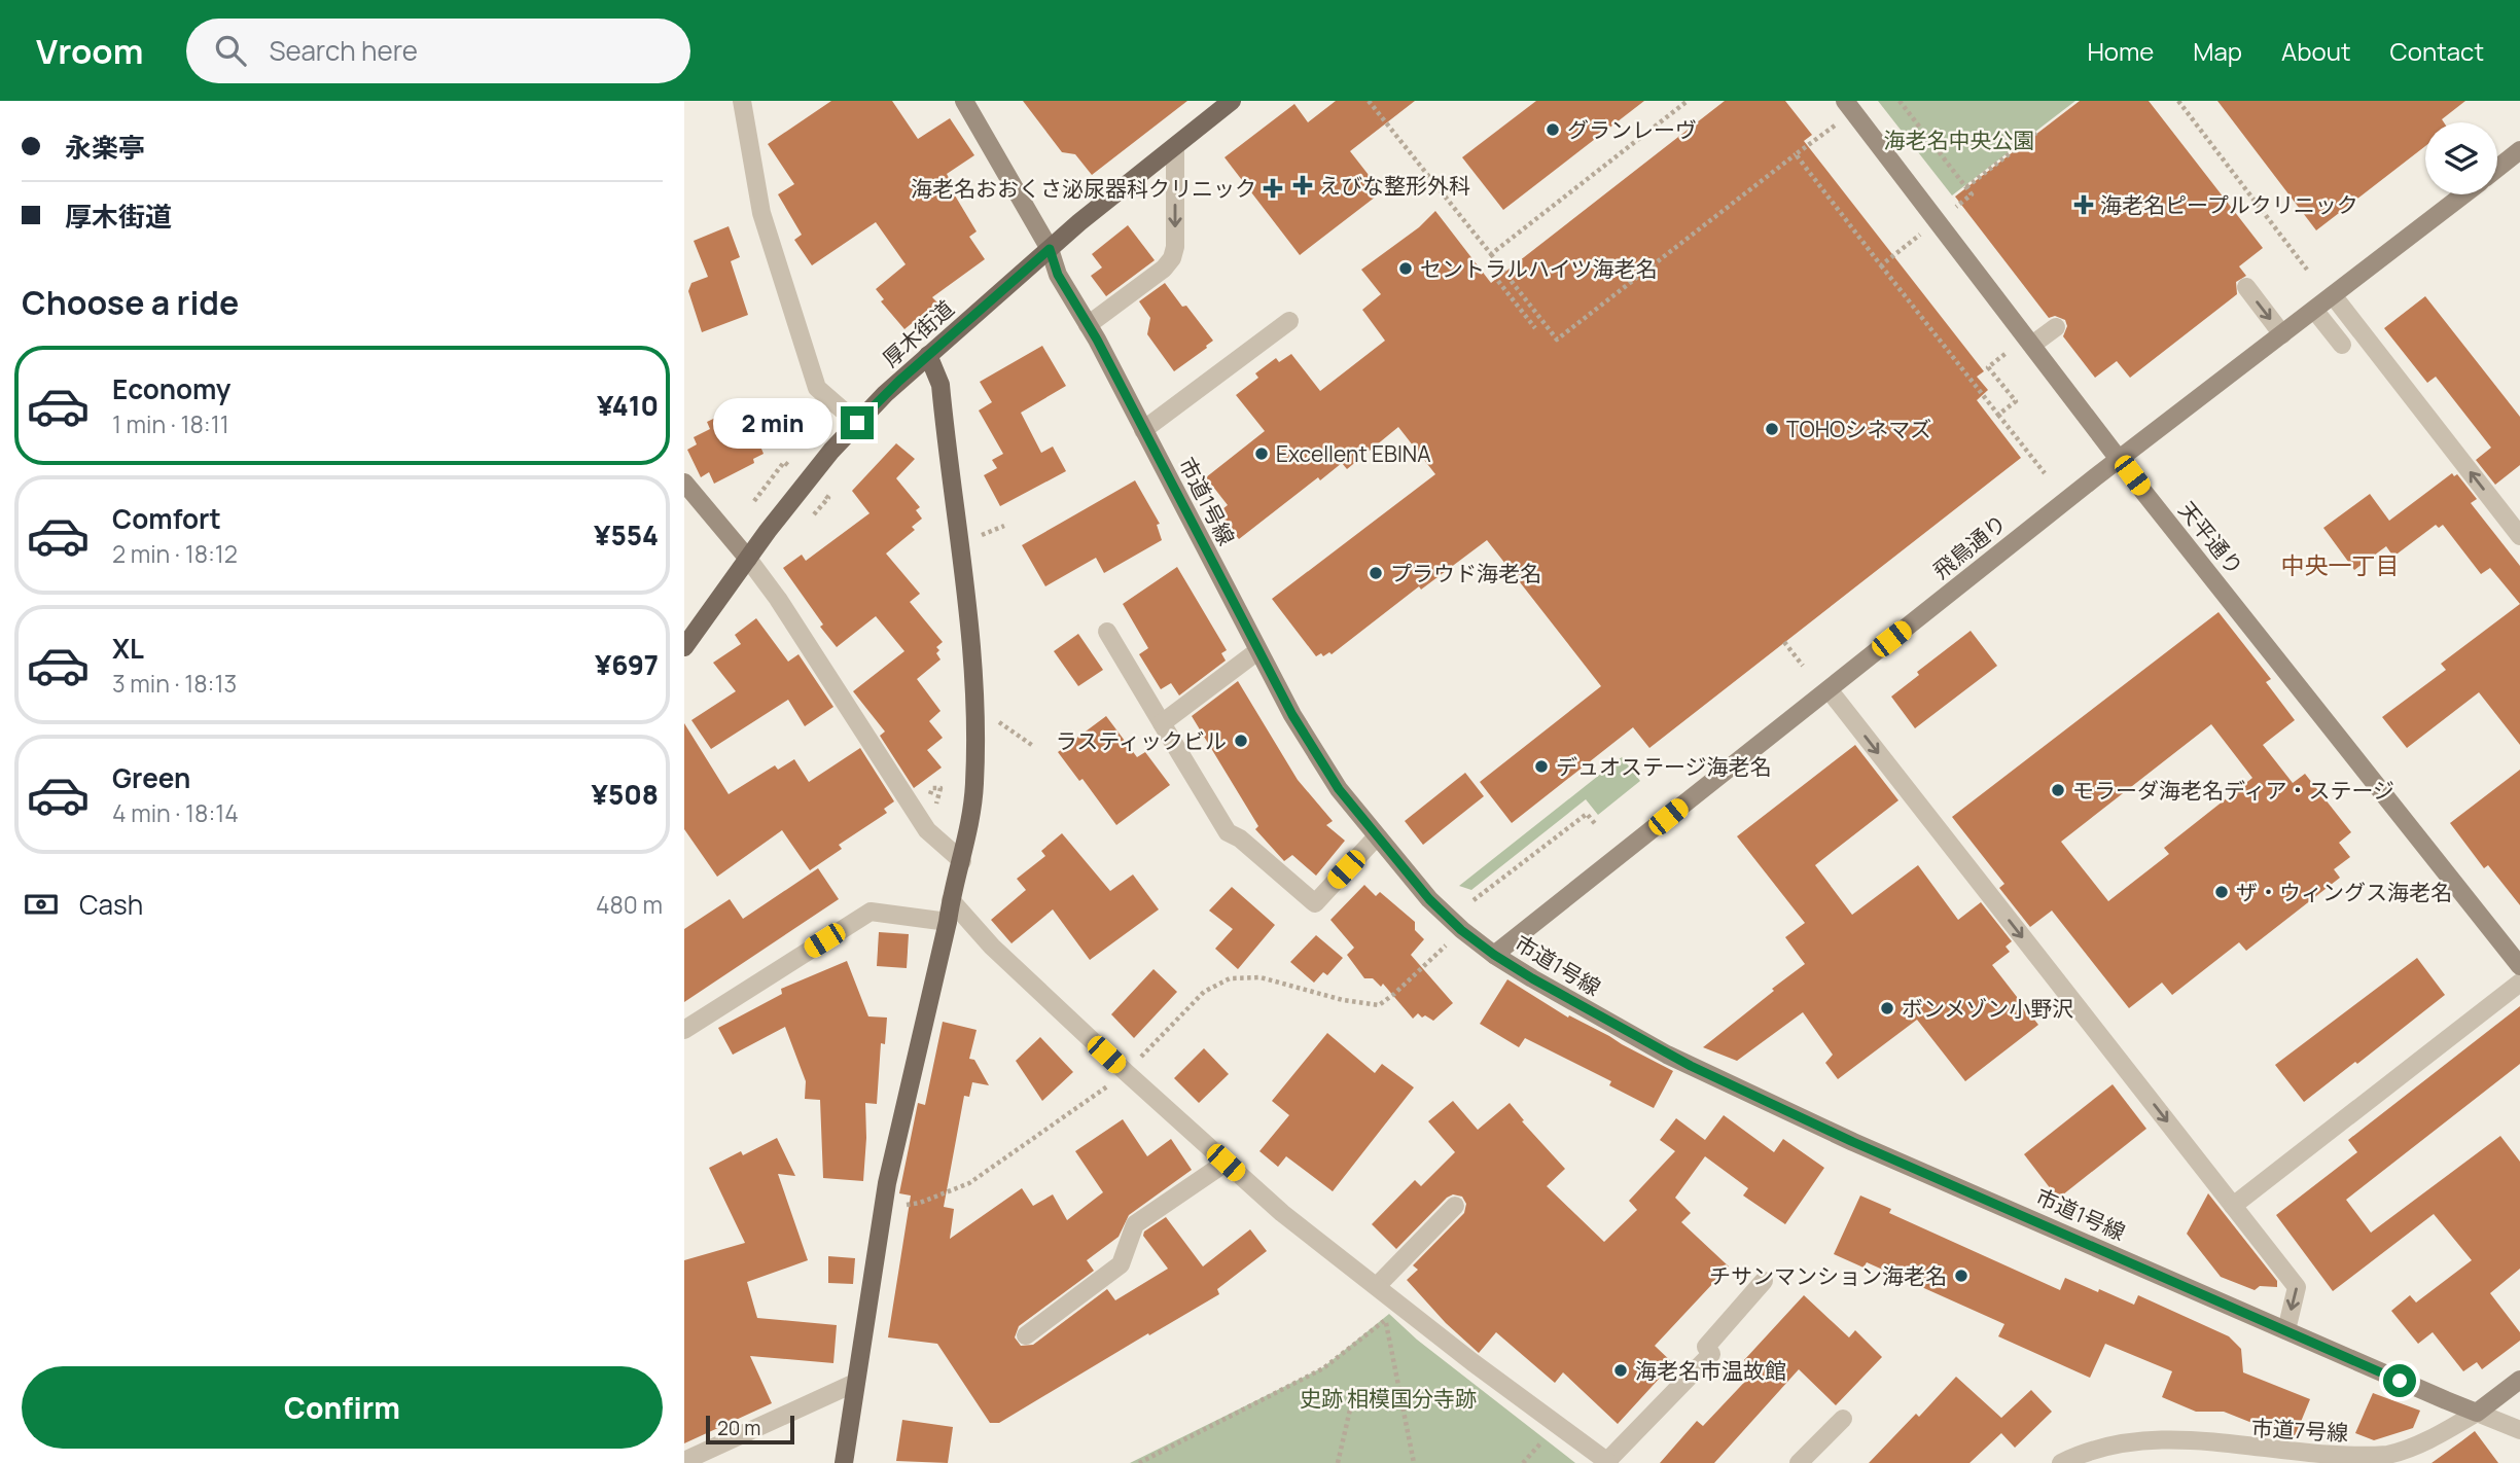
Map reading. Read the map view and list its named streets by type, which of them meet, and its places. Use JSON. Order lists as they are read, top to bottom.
{
  "streets": {
    "main road": ["厚木街道"],
    "street": [
      "市道1号線",
      "天平通り",
      "飛鳥通り",
      "市道7号線"
    ]
  },
  "crossings": [
    ["厚木街道", "市道1号線"],
    ["市道1号線", "飛鳥通り"],
    ["市道1号線", "市道7号線"],
    ["天平通り", "飛鳥通り"]
  ],
  "districts": ["中央一丁目"],
  "parks": ["海老名中央公園", "史跡 相模国分寺跡"],
  "places": {
    "other": [
      "グランレーヴ",
      "セントラルハイツ海老名",
      "TOHOシネマズ",
      "Excellent EBINA",
      "プラウド海老名",
      "ラスティックビル",
      "デュオステージ海老名",
      "モラーダ海老名ディア・ステージ",
      "ザ・ウィングス海老名",
      "ボンメゾン小野沢",
      "チサンマンション海老名",
      "海老名市温故館"
    ],
    "health": ["えびな整形外科", "海老名おおくさ泌尿器科クリニック", "海老名ピープルクリニック"]
  },
  "scale_bar": "20 m",
  "page": {
    "header": "Vroom",
    "search": "Search here",
    "nav": [
      "Home",
      "Map",
      "About",
      "Contact"
    ],
    "banner": ["永楽亭", "厚木街道"],
    "heading": "Choose a ride",
    "list": [
      {
        "name": "Economy",
        "note": "1 min · 18:11",
        "value": "¥410"
      },
      {
        "name": "Comfort",
        "note": "2 min · 18:12",
        "value": "¥554"
      },
      {
        "name": "XL",
        "note": "3 min · 18:13",
        "value": "¥697"
      },
      {
        "name": "Green",
        "note": "4 min · 18:14",
        "value": "¥508"
      }
    ],
    "bubble": "2 min",
    "pay": ["Cash", "480 m"],
    "buttons": "Confirm",
    "scale": "20 m"
  }
}
